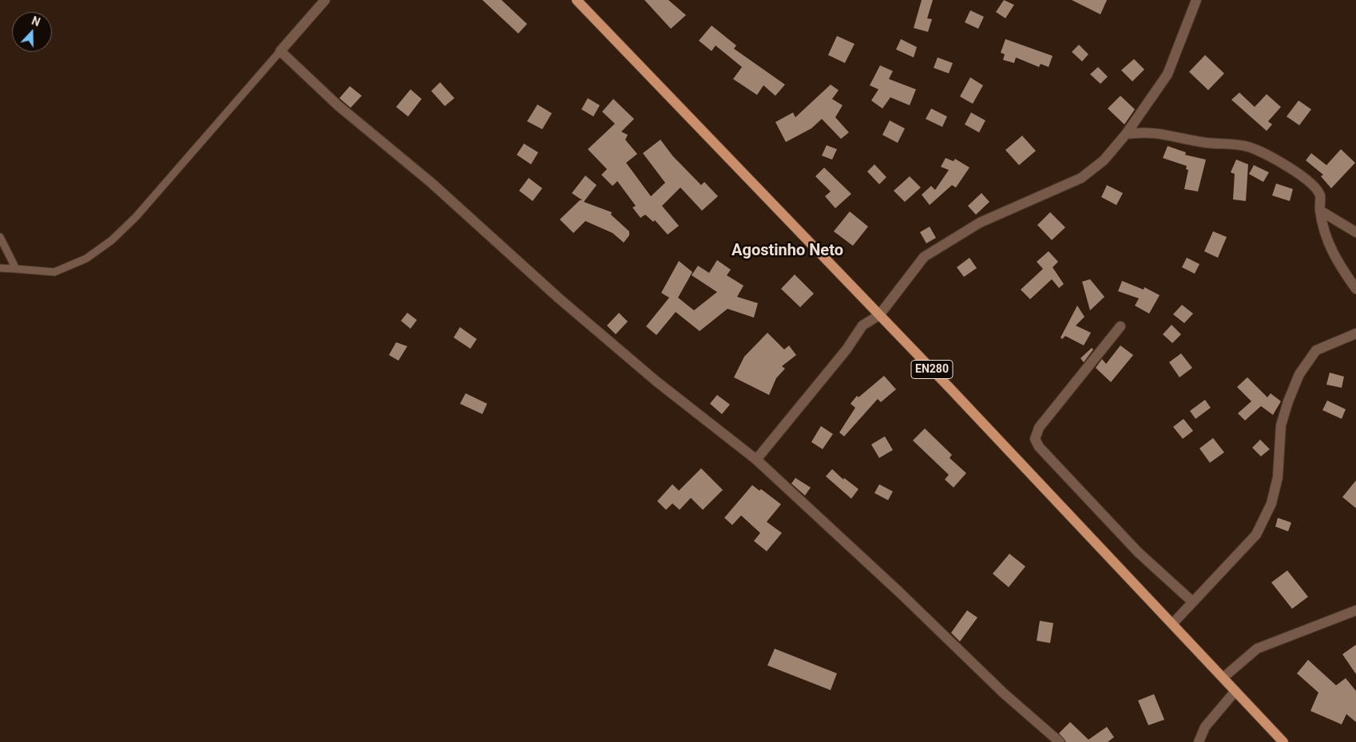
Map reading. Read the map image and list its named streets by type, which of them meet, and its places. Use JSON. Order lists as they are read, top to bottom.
{
  "streets": {
    "main road": ["EN280"]
  },
  "districts": ["Agostinho Neto"],
  "north": "top"
}
